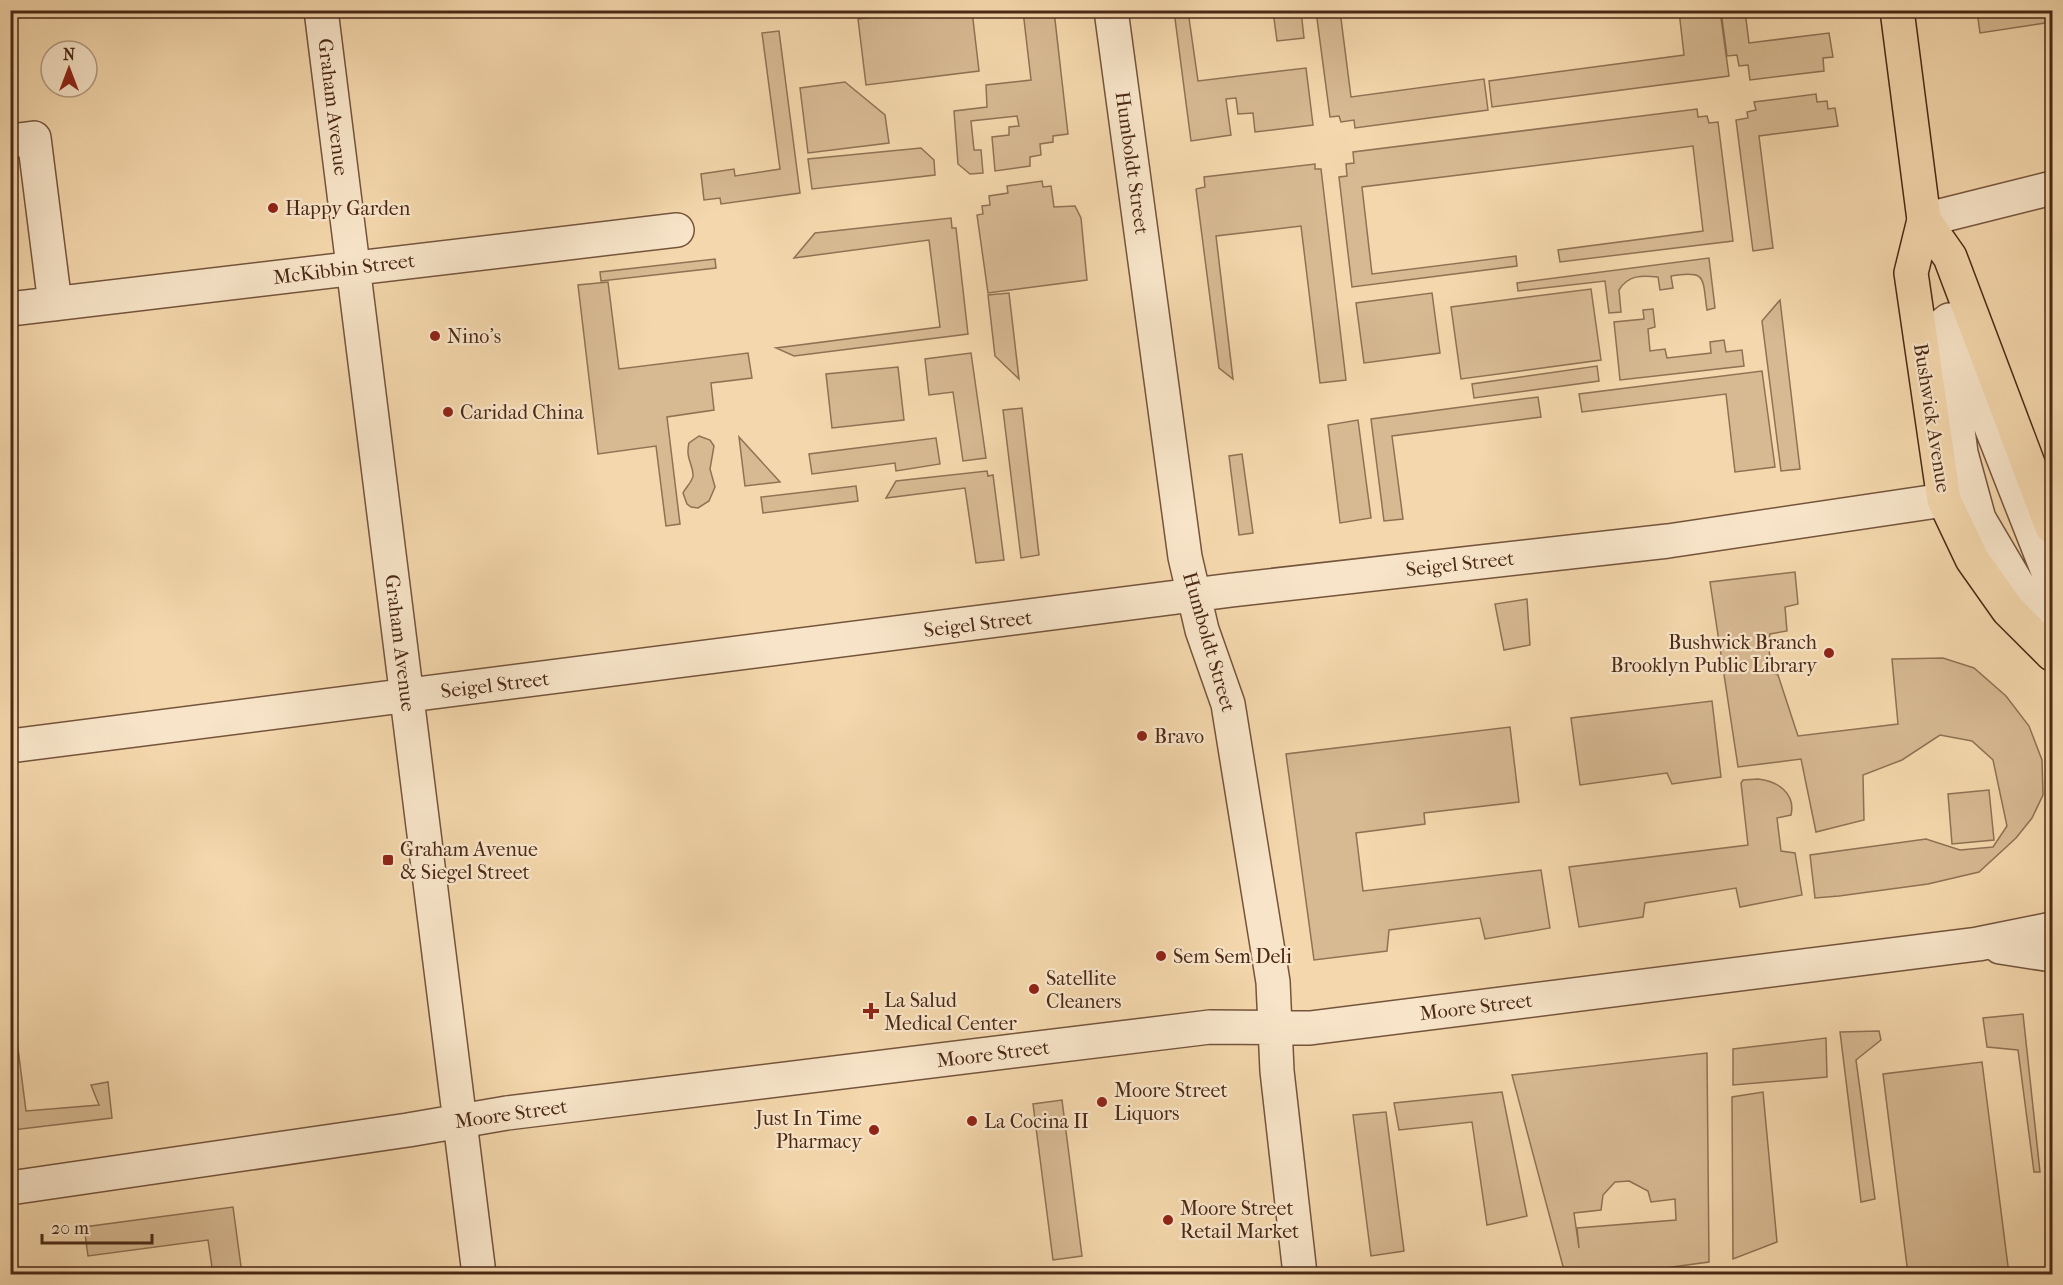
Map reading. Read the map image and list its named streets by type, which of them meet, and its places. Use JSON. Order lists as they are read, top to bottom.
{
  "streets": {
    "main road": ["Bushwick Avenue"],
    "street": [
      "Graham Avenue",
      "Humboldt Street",
      "McKibbin Street",
      "Seigel Street",
      "Moore Street"
    ]
  },
  "crossings": [
    ["Graham Avenue", "McKibbin Street"],
    ["Graham Avenue", "Seigel Street"],
    ["Graham Avenue", "Moore Street"],
    ["Humboldt Street", "Seigel Street"],
    ["Humboldt Street", "Moore Street"],
    ["Bushwick Avenue", "Seigel Street"]
  ],
  "places": {
    "other": [
      "Happy Garden",
      "Nino's",
      "Caridad China",
      "Bushwick Branch Brooklyn Public Library",
      "Bravo",
      "Sem Sem Deli",
      "Satellite Cleaners",
      "Moore Street Liquors",
      "La Cocina II",
      "Just In Time Pharmacy",
      "Moore Street Retail Market"
    ],
    "transit": ["Graham Avenue & Siegel Street"],
    "health": ["La Salud Medical Center"]
  },
  "scale_bar": "20 m",
  "north": "top"
}
